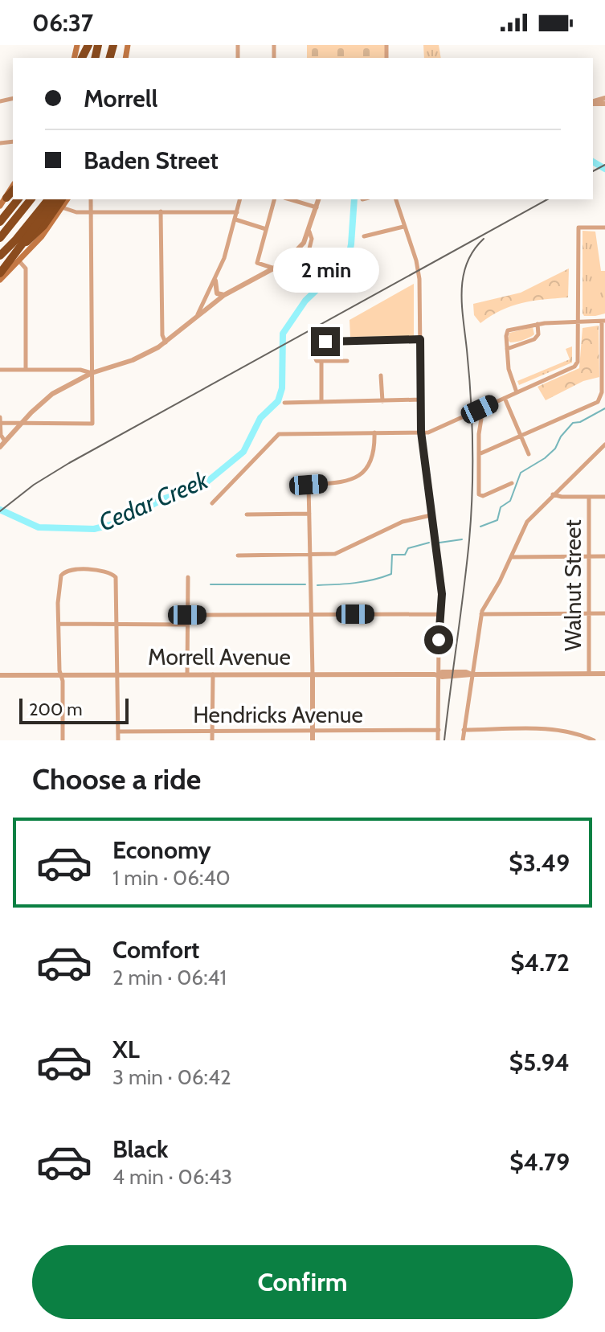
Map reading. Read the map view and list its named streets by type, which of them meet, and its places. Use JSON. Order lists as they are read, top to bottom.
{
  "streets": {
    "street": ["Walnut Street", "Morrell Avenue", "Hendricks Avenue"]
  },
  "crossings": [
    ["Walnut Street", "Morrell Avenue"]
  ],
  "water": ["Cedar Creek"],
  "scale_bar": "200 m",
  "page": {
    "status": "06:37",
    "banner": ["Morrell", "Baden Street"],
    "bubble": "2 min",
    "scale": "200 m",
    "heading": "Choose a ride",
    "list": [
      {
        "name": "Economy",
        "note": "1 min · 06:40",
        "value": "$3.49"
      },
      {
        "name": "Comfort",
        "note": "2 min · 06:41",
        "value": "$4.72"
      },
      {
        "name": "XL",
        "note": "3 min · 06:42",
        "value": "$5.94"
      },
      {
        "name": "Black",
        "note": "4 min · 06:43",
        "value": "$4.79"
      }
    ],
    "buttons": "Confirm"
  }
}
